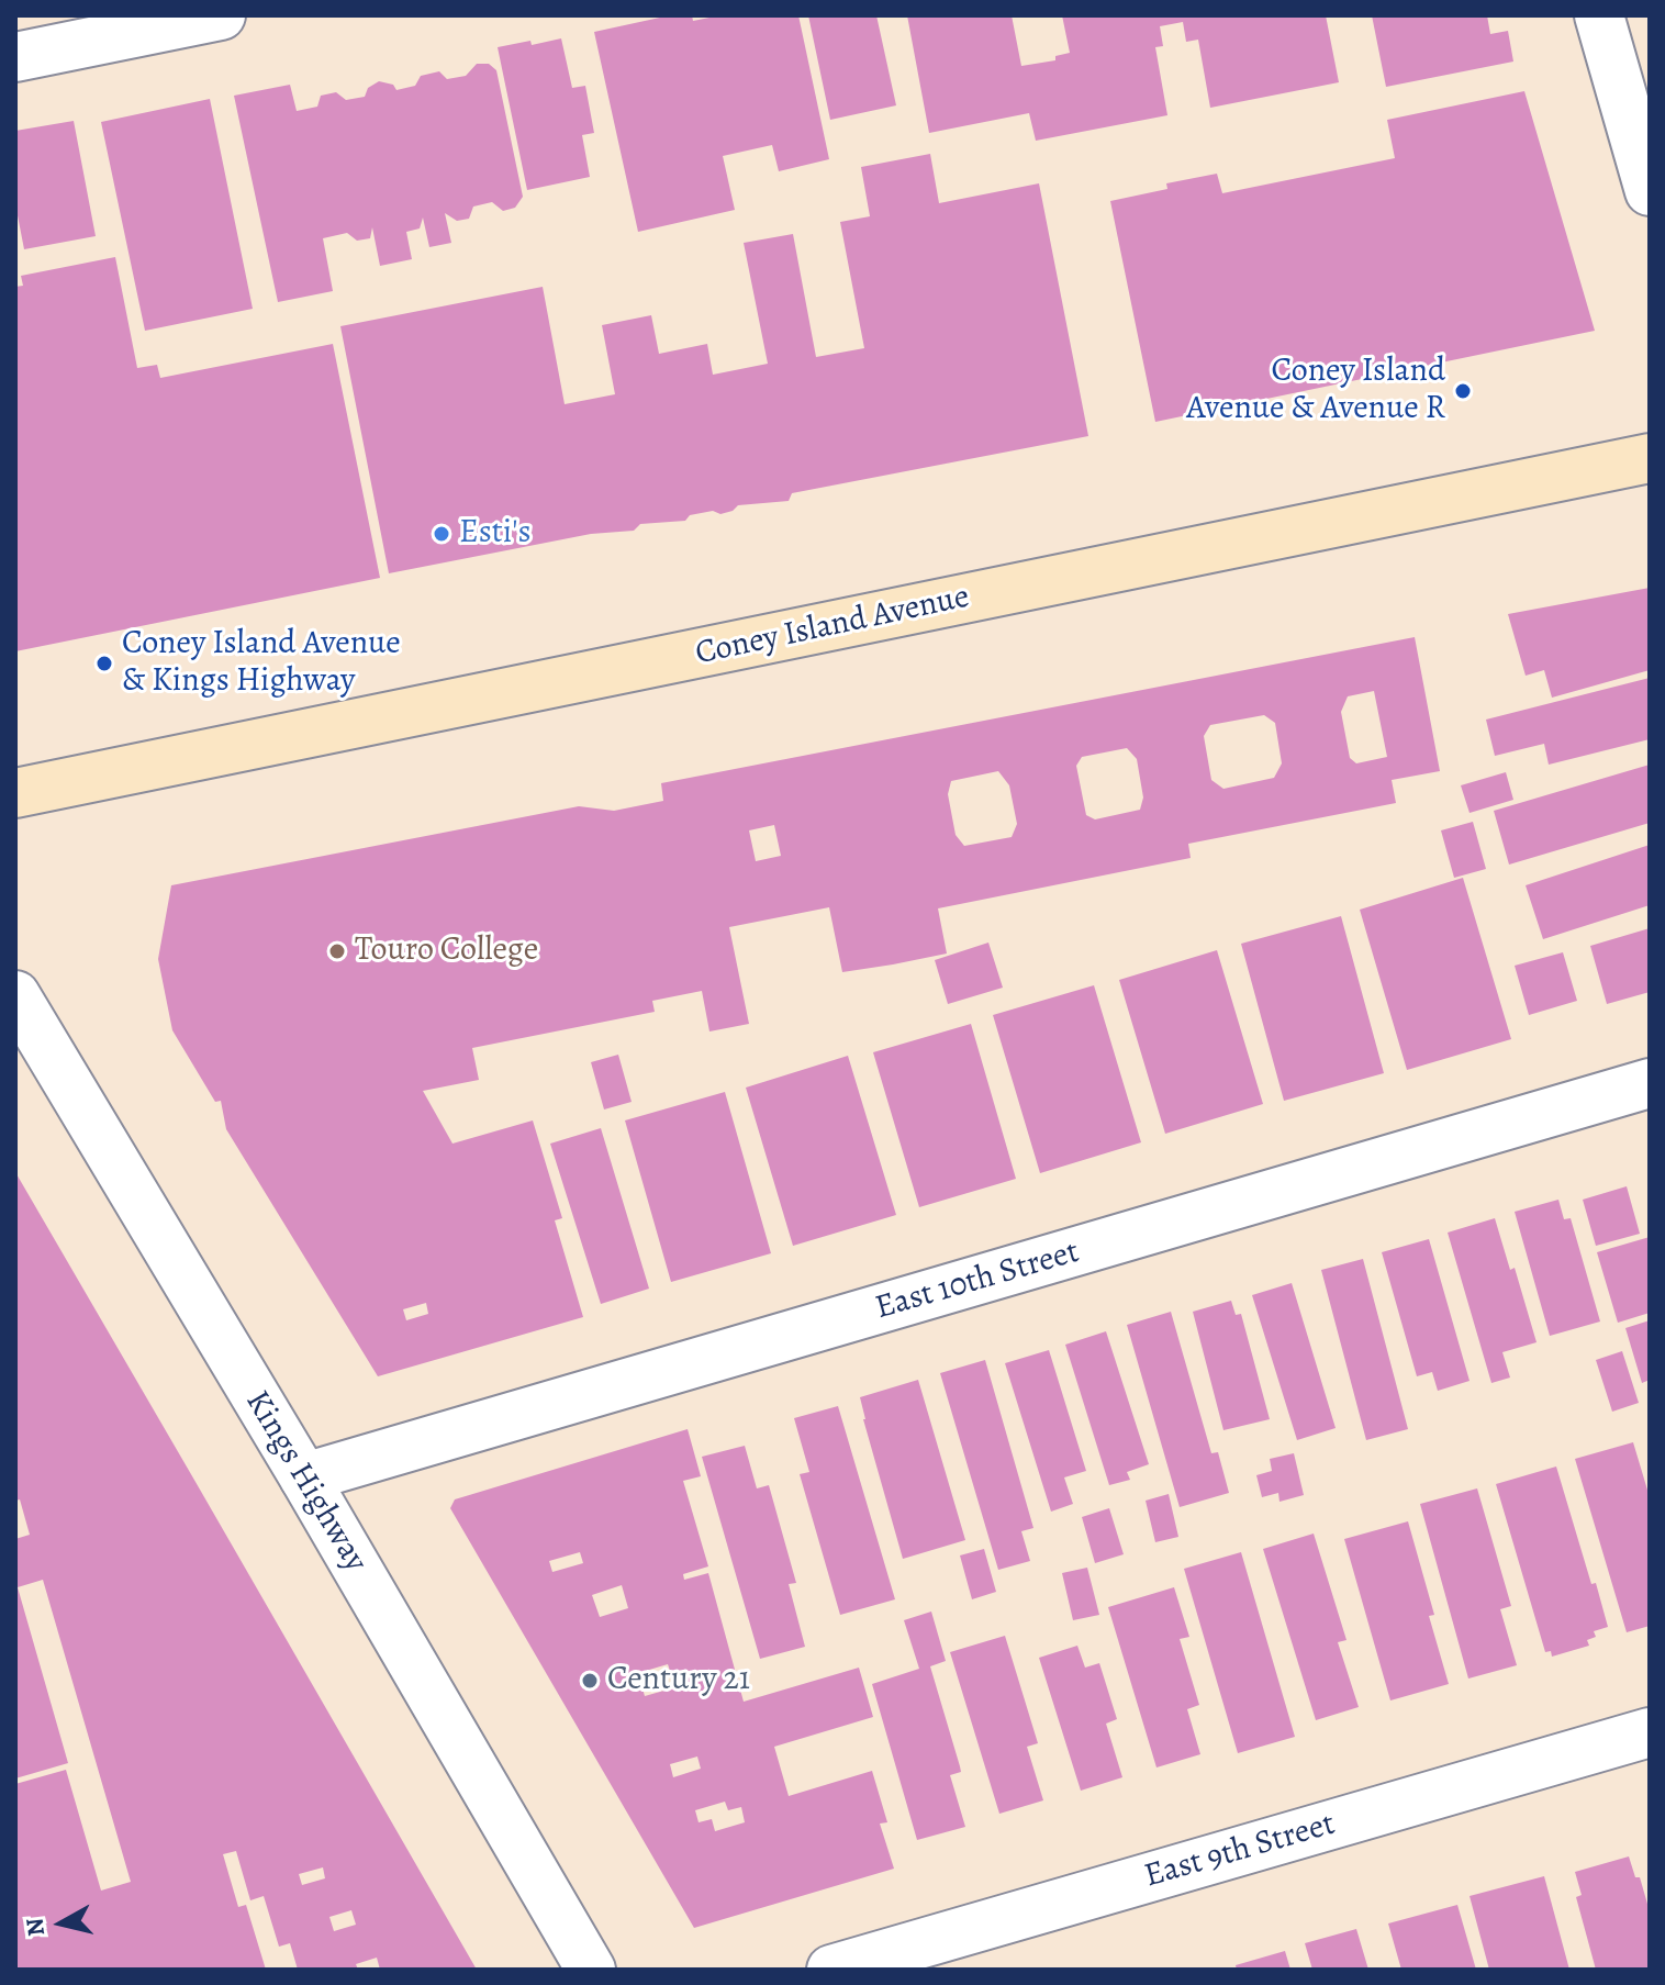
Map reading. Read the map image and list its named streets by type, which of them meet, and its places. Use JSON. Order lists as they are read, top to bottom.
{
  "streets": {
    "main road": ["Coney Island Avenue"],
    "street": ["East 10th Street", "Kings Highway", "East 9th Street"]
  },
  "crossings": [
    ["East 10th Street", "Kings Highway"]
  ],
  "places": [
    "Coney Island Avenue & Avenue R",
    "Esti's",
    "Coney Island Avenue & Kings Highway",
    "Touro College",
    "Century 21"
  ],
  "north": "left"
}
